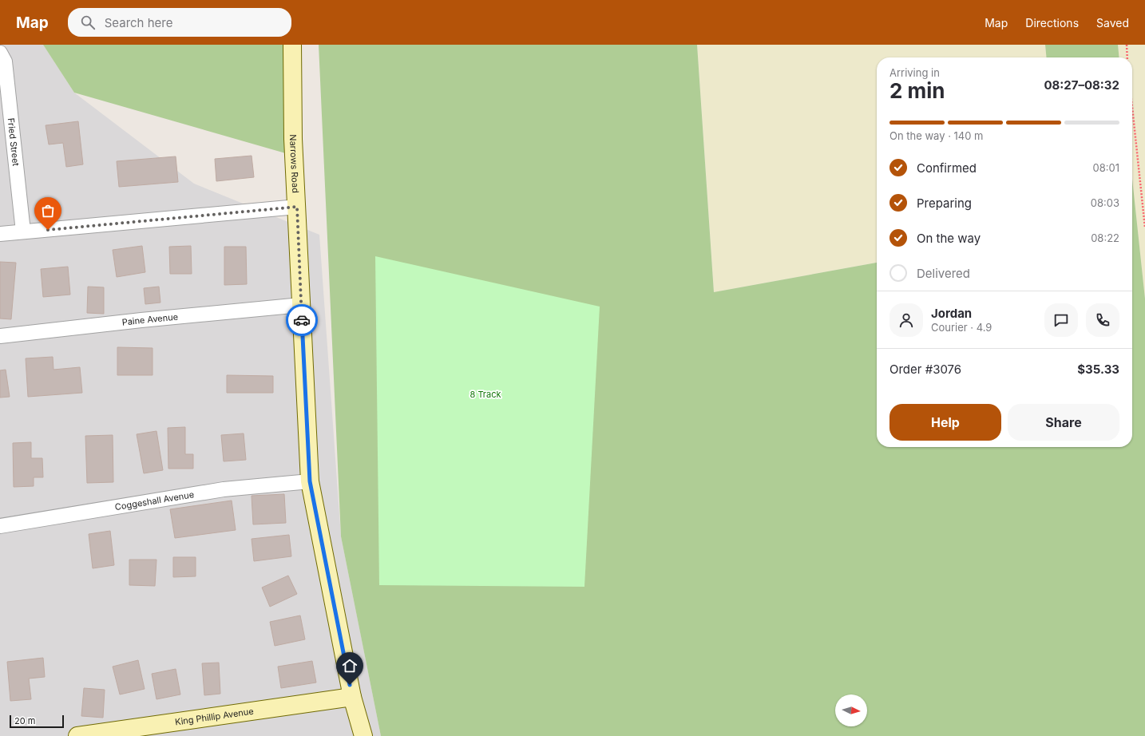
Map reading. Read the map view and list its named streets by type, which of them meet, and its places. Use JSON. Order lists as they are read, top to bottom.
{
  "streets": {
    "street": [
      "Fried Street",
      "Narrows Road",
      "Paine Avenue",
      "Coggeshall Avenue",
      "King Phillip Avenue"
    ]
  },
  "crossings": [
    ["Narrows Road", "Paine Avenue"],
    ["Narrows Road", "Coggeshall Avenue"],
    ["Narrows Road", "King Phillip Avenue"]
  ],
  "parks": ["8 Track"],
  "scale_bar": "20 m",
  "north": "right",
  "page": {
    "header": "Map",
    "search": "Search here",
    "nav": ["Map", "Directions", "Saved"],
    "heading": ["2 min", "Arriving in", "08:27–08:32"],
    "panel": [
      "Jordan",
      "Courier · 4.9",
      "Order #3076",
      "$35.33"
    ],
    "bar": "On the way · 140 m",
    "list": [
      ["Confirmed", "08:01"],
      ["Preparing", "08:03"],
      ["On the way", "08:22"],
      "Delivered"
    ],
    "buttons": ["Help", "Share"],
    "scale": "20 m"
  }
}
